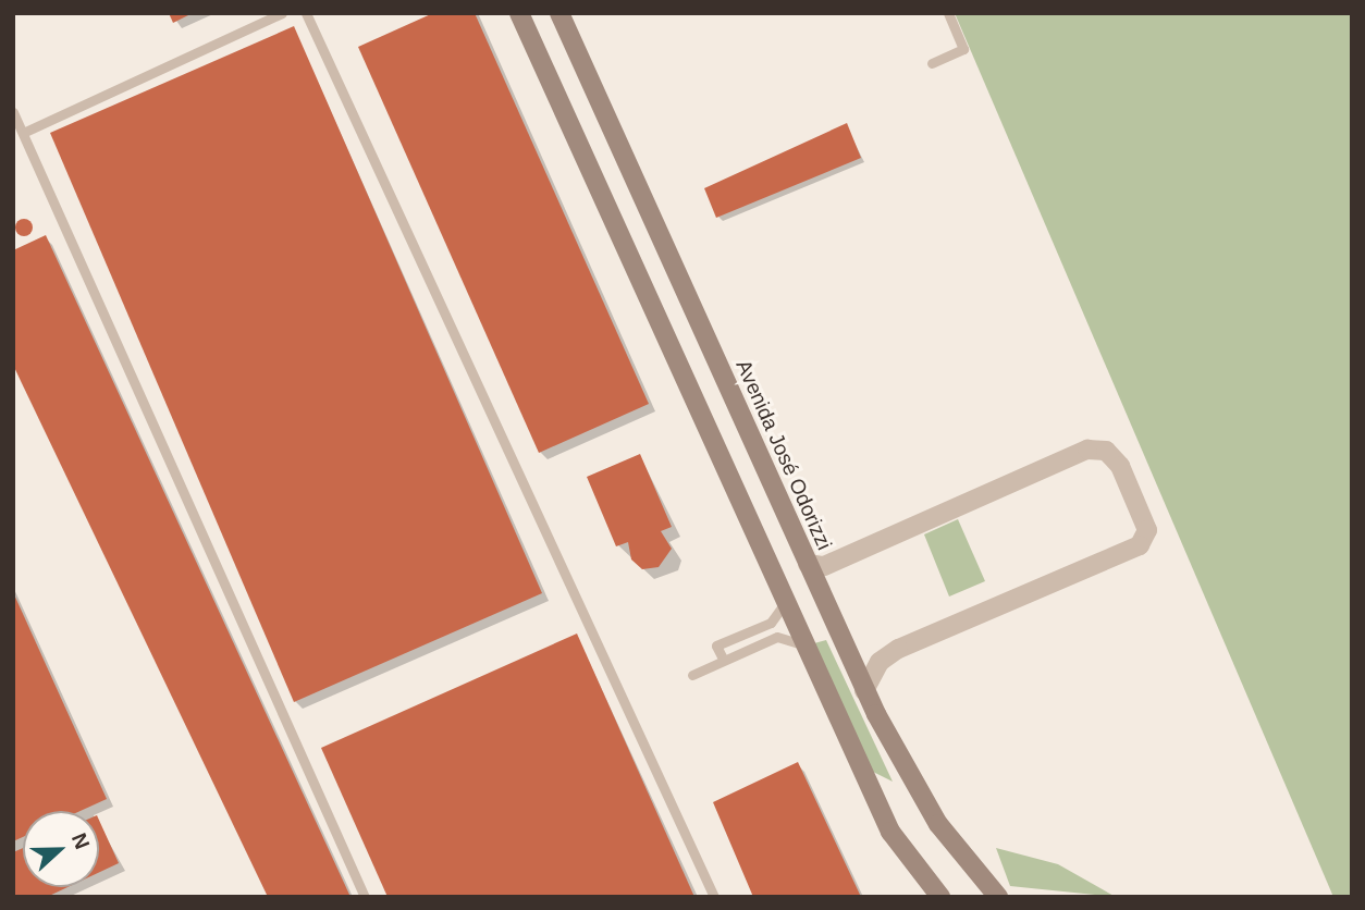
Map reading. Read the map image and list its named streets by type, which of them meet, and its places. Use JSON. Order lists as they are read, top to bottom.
{
  "streets": {
    "main road": ["Avenida José Odorizzi"]
  },
  "north": "right"
}
